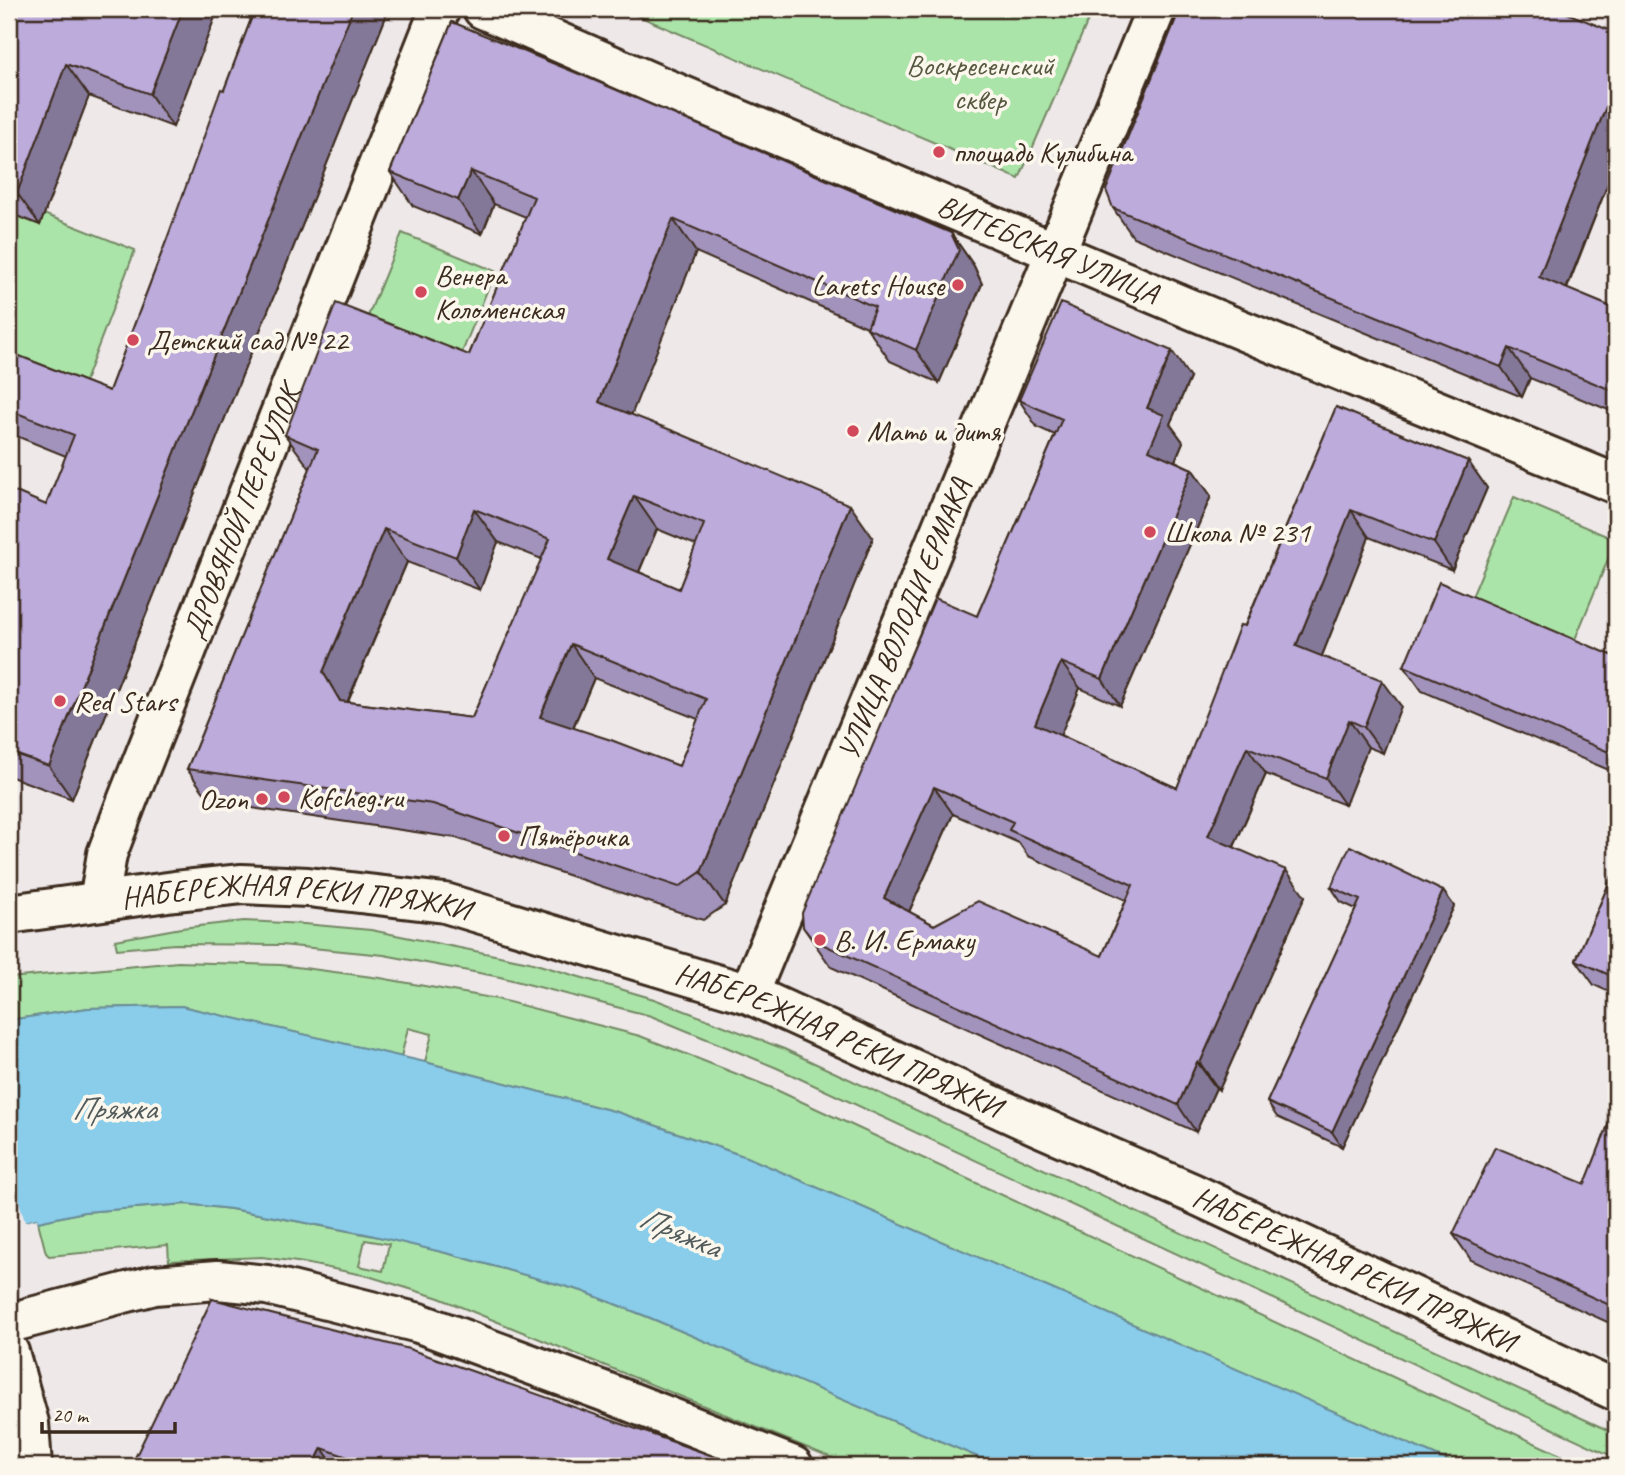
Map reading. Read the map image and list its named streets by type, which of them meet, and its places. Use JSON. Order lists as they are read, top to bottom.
{
  "streets": {
    "street": [
      "ВИТЕБСКАЯ УЛИЦА",
      "ДРОВЯНОЙ ПЕРЕУЛОК",
      "УЛИЦА ВОЛОДИ ЕРМАКА",
      "НАБЕРЕЖНАЯ РЕКИ ПРЯЖКИ"
    ]
  },
  "crossings": [
    ["ВИТЕБСКАЯ УЛИЦА", "УЛИЦА ВОЛОДИ ЕРМАКА"],
    ["ДРОВЯНОЙ ПЕРЕУЛОК", "НАБЕРЕЖНАЯ РЕКИ ПРЯЖКИ"],
    ["УЛИЦА ВОЛОДИ ЕРМАКА", "НАБЕРЕЖНАЯ РЕКИ ПРЯЖКИ"]
  ],
  "water": ["Пряжка"],
  "parks": ["Воскресенский сквер"],
  "places": [
    "площадь Кулибина",
    "Larets House",
    "Венера Коломенская",
    "Детский сад № 22",
    "Мать и дитя",
    "Школа № 231",
    "Red Stars",
    "Kofcheg.ru",
    "Ozon",
    "Пятёрочка",
    "В. И. Ермаку"
  ],
  "scale_bar": "20 m"
}
